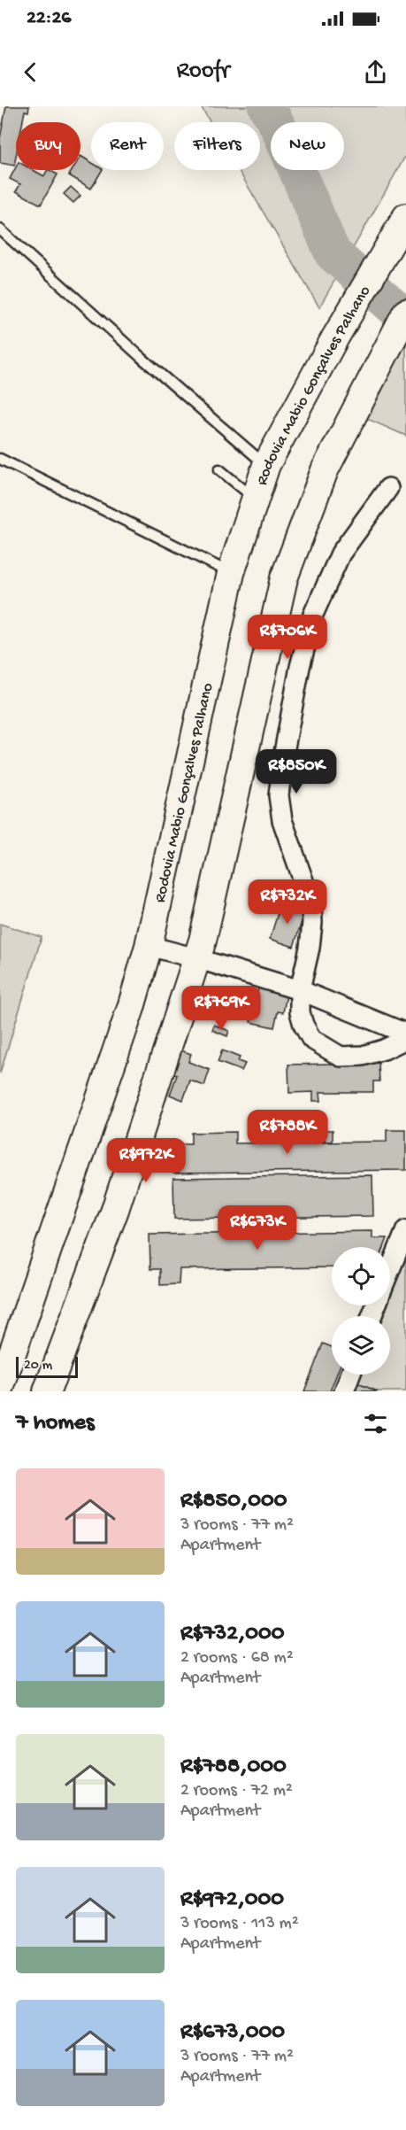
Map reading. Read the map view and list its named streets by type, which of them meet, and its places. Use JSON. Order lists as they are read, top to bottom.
{
  "streets": {
    "main road": ["Rodovia Mabio Gonçalves Palhano"]
  },
  "scale_bar": "20 m",
  "page": {
    "status": "22:26",
    "header": "Roofr",
    "chip": [
      "Buy",
      "Rent",
      "Filters",
      "New"
    ],
    "price": [
      "R$706K",
      "R$850K",
      "R$732K",
      "R$769K",
      "R$788K",
      "R$972K",
      "R$673K"
    ],
    "scale": "20 m",
    "heading": "7 homes",
    "list": [
      {
        "name": "R$850,000",
        "note": "3 rooms · 77 m² · Apartment"
      },
      {
        "name": "R$732,000",
        "note": "2 rooms · 68 m² · Apartment"
      },
      {
        "name": "R$788,000",
        "note": "2 rooms · 72 m² · Apartment"
      },
      {
        "name": "R$972,000",
        "note": "3 rooms · 113 m² · Apartment"
      },
      {
        "name": "R$673,000",
        "note": "3 rooms · 77 m² · Apartment"
      }
    ]
  }
}
